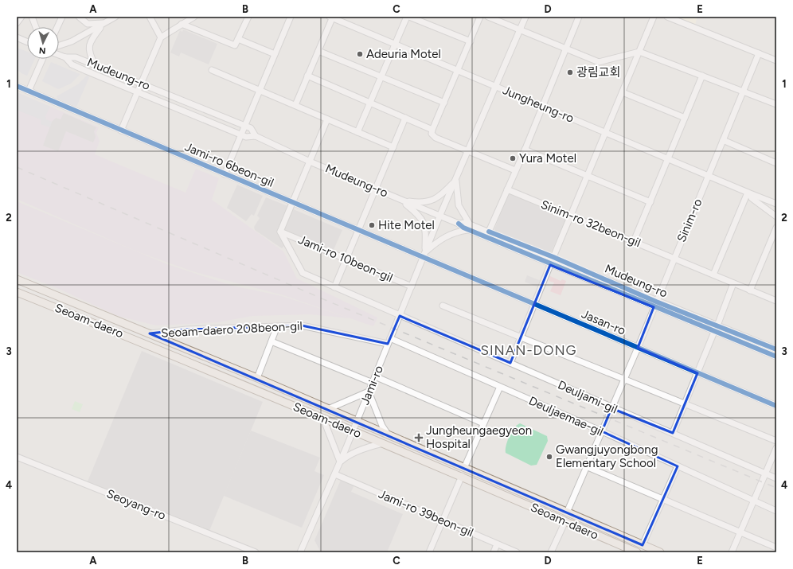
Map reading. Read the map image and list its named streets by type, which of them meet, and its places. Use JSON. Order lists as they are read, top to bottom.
{
  "streets": {
    "main road": ["Seoam-daero"],
    "street": [
      "Mudeung-ro",
      "Jungheung-ro",
      "Jami-ro 6beon-gil",
      "Sinim-ro",
      "Sinim-ro 32beon-gil",
      "Jami-ro 10beon-gil",
      "Jasan-ro",
      "Seoam-daero 208beon-gil",
      "Jami-ro",
      "Deuljami-gil",
      "Deuljaemae-gil",
      "Seoyang-ro",
      "Jami-ro 39beon-gil"
    ]
  },
  "crossings": [
    ["Mudeung-ro", "Sinim-ro"],
    ["Mudeung-ro", "Jami-ro"],
    ["Jungheung-ro", "Sinim-ro"],
    ["Jungheung-ro", "Jami-ro"],
    ["Jami-ro 6beon-gil", "Jasan-ro"],
    ["Jami-ro 6beon-gil", "Jami-ro"],
    ["Sinim-ro", "Sinim-ro 32beon-gil"],
    ["Sinim-ro", "Seoam-daero"],
    ["Sinim-ro", "Jasan-ro"],
    ["Sinim-ro", "Deuljami-gil"],
    ["Sinim-ro", "Deuljaemae-gil"],
    ["Jami-ro 10beon-gil", "Jami-ro"],
    ["Jami-ro 10beon-gil", "Deuljami-gil"],
    ["Seoam-daero", "Seoam-daero 208beon-gil"],
    ["Seoam-daero", "Jami-ro"],
    ["Jasan-ro", "Jami-ro"],
    ["Seoam-daero 208beon-gil", "Jami-ro"],
    ["Seoam-daero 208beon-gil", "Deuljaemae-gil"],
    ["Jami-ro", "Deuljami-gil"],
    ["Jami-ro", "Deuljaemae-gil"],
    ["Jami-ro", "Jami-ro 39beon-gil"]
  ],
  "districts": ["SINAN-DONG"],
  "places": {
    "other": [
      "Adeuria Motel",
      "광림교회",
      "Yura Motel",
      "Hite Motel",
      "Gwangjuyongbong Elementary School"
    ],
    "health": ["Jungheungaegyeon Hospital"]
  },
  "north": "bottom",
  "grid": {
    "columns": [
      "A",
      "B",
      "C",
      "D",
      "E"
    ],
    "rows": [
      "1",
      "2",
      "3",
      "4"
    ]
  }
}
